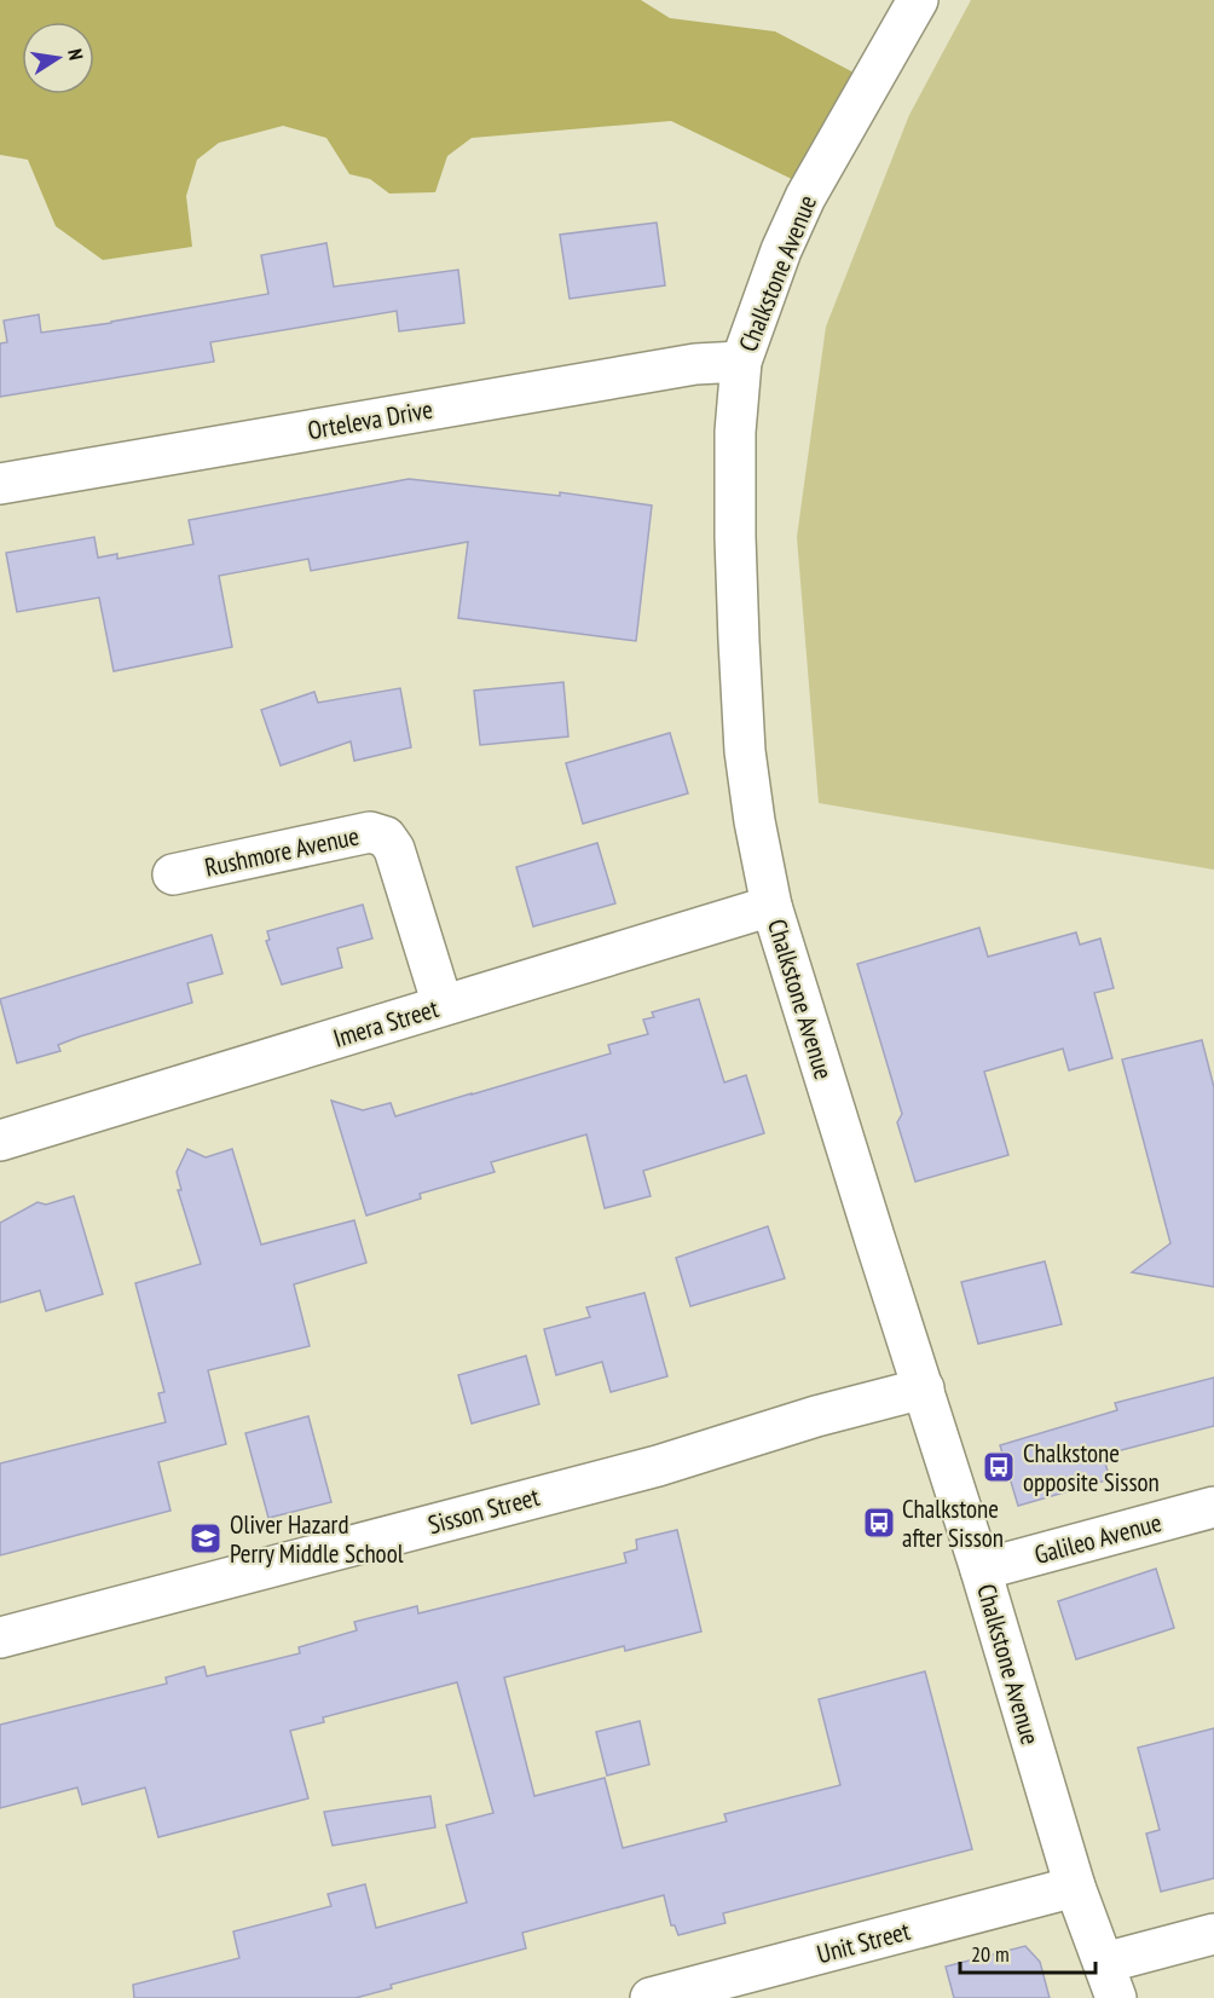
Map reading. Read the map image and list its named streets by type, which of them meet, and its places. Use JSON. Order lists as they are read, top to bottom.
{
  "streets": {
    "street": [
      "Chalkstone Avenue",
      "Orteleva Drive",
      "Rushmore Avenue",
      "Imera Street",
      "Sisson Street",
      "Galileo Avenue",
      "Unit Street"
    ]
  },
  "crossings": [
    ["Chalkstone Avenue", "Orteleva Drive"],
    ["Chalkstone Avenue", "Imera Street"],
    ["Chalkstone Avenue", "Sisson Street"],
    ["Chalkstone Avenue", "Galileo Avenue"],
    ["Chalkstone Avenue", "Unit Street"],
    ["Rushmore Avenue", "Imera Street"]
  ],
  "places": {
    "bus stop": ["Chalkstone opposite Sisson", "Chalkstone after Sisson"],
    "school or university": ["Oliver Hazard Perry Middle School"]
  },
  "scale_bar": "20 m",
  "north": "right"
}
